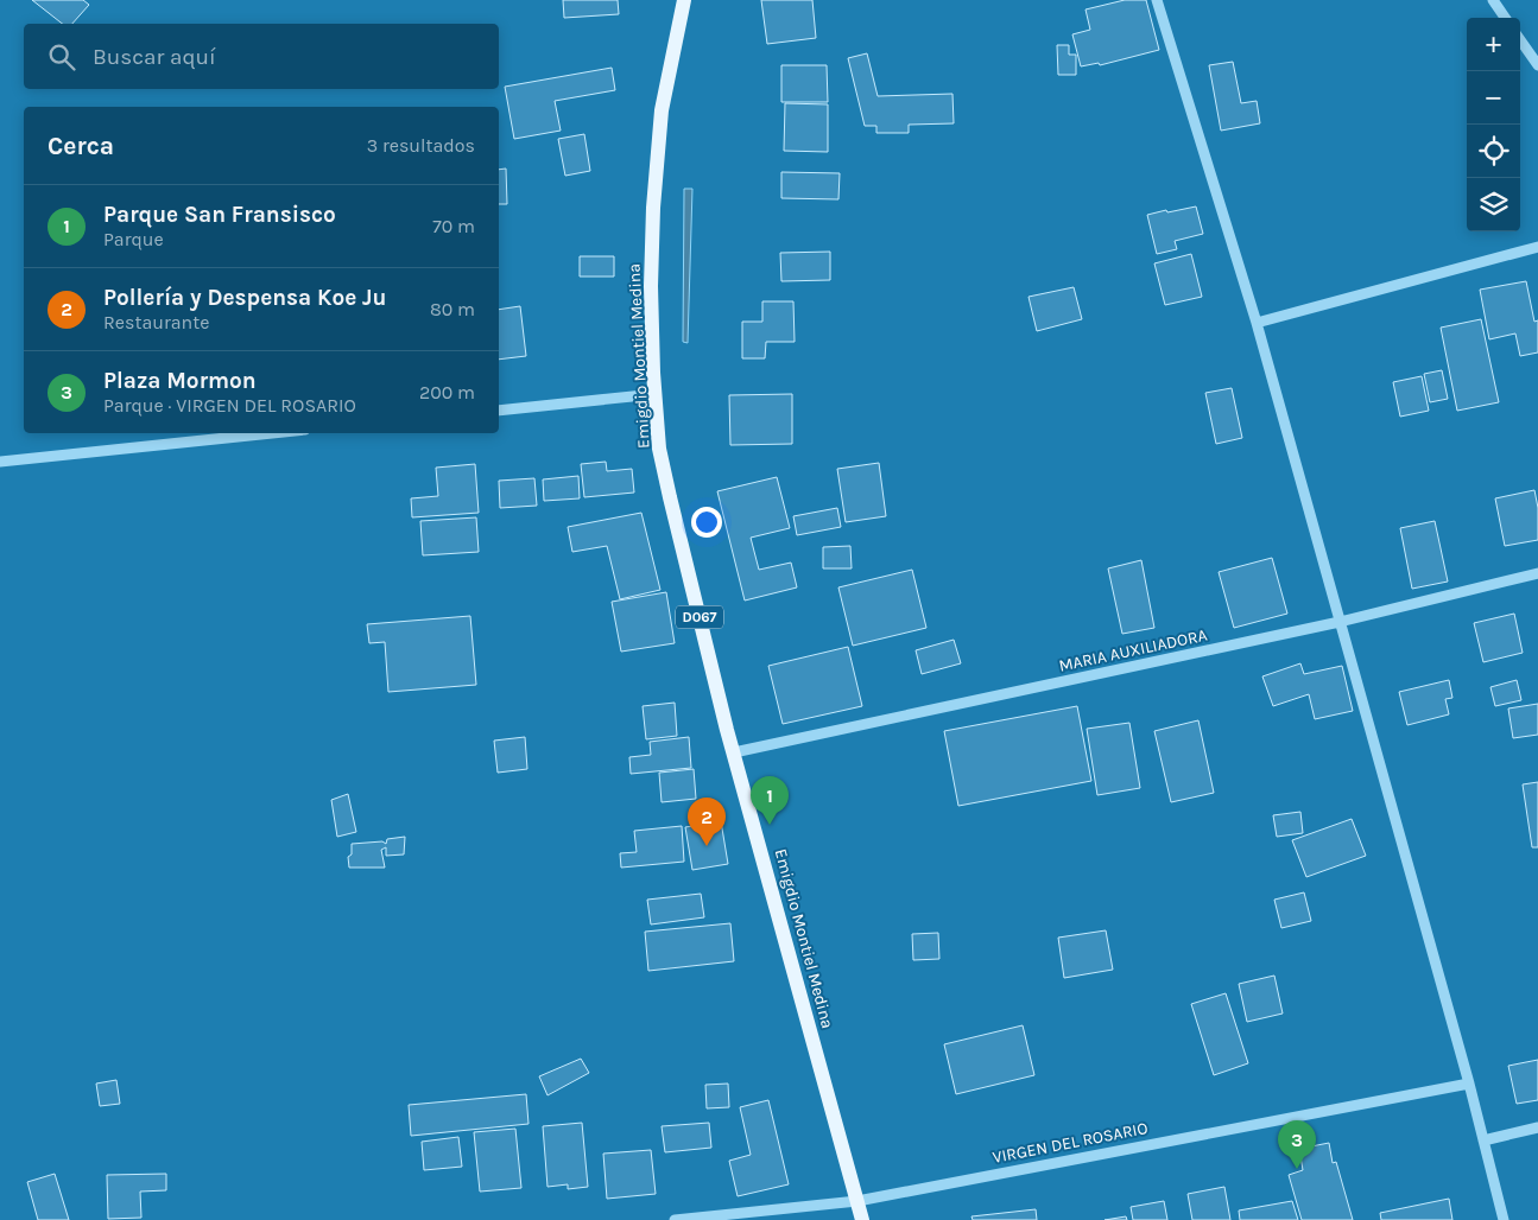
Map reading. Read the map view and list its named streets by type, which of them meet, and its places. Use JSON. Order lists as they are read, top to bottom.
{
  "streets": {
    "main road": ["Emigdio Montiel Medina", "D067"],
    "street": ["MARIA AUXILIADORA", "VIRGEN DEL ROSARIO"]
  },
  "crossings": [
    ["Emigdio Montiel Medina", "MARIA AUXILIADORA"],
    ["Emigdio Montiel Medina", "VIRGEN DEL ROSARIO"]
  ],
  "page": {
    "map_buttons": ["+", "−"],
    "search": "Buscar aquí",
    "heading": ["Cerca", "3 resultados"],
    "list": [
      {
        "mark": "1",
        "name": "Parque San Fransisco",
        "note": "Parque",
        "value": "70 m"
      },
      {
        "mark": "2",
        "name": "Pollería y Despensa Koe Ju",
        "note": "Restaurante",
        "value": "80 m"
      },
      {
        "mark": "3",
        "name": "Plaza Mormon",
        "note": "Parque · VIRGEN DEL ROSARIO",
        "value": "200 m"
      }
    ],
    "pins": ["1", "2", "3"]
  }
}
